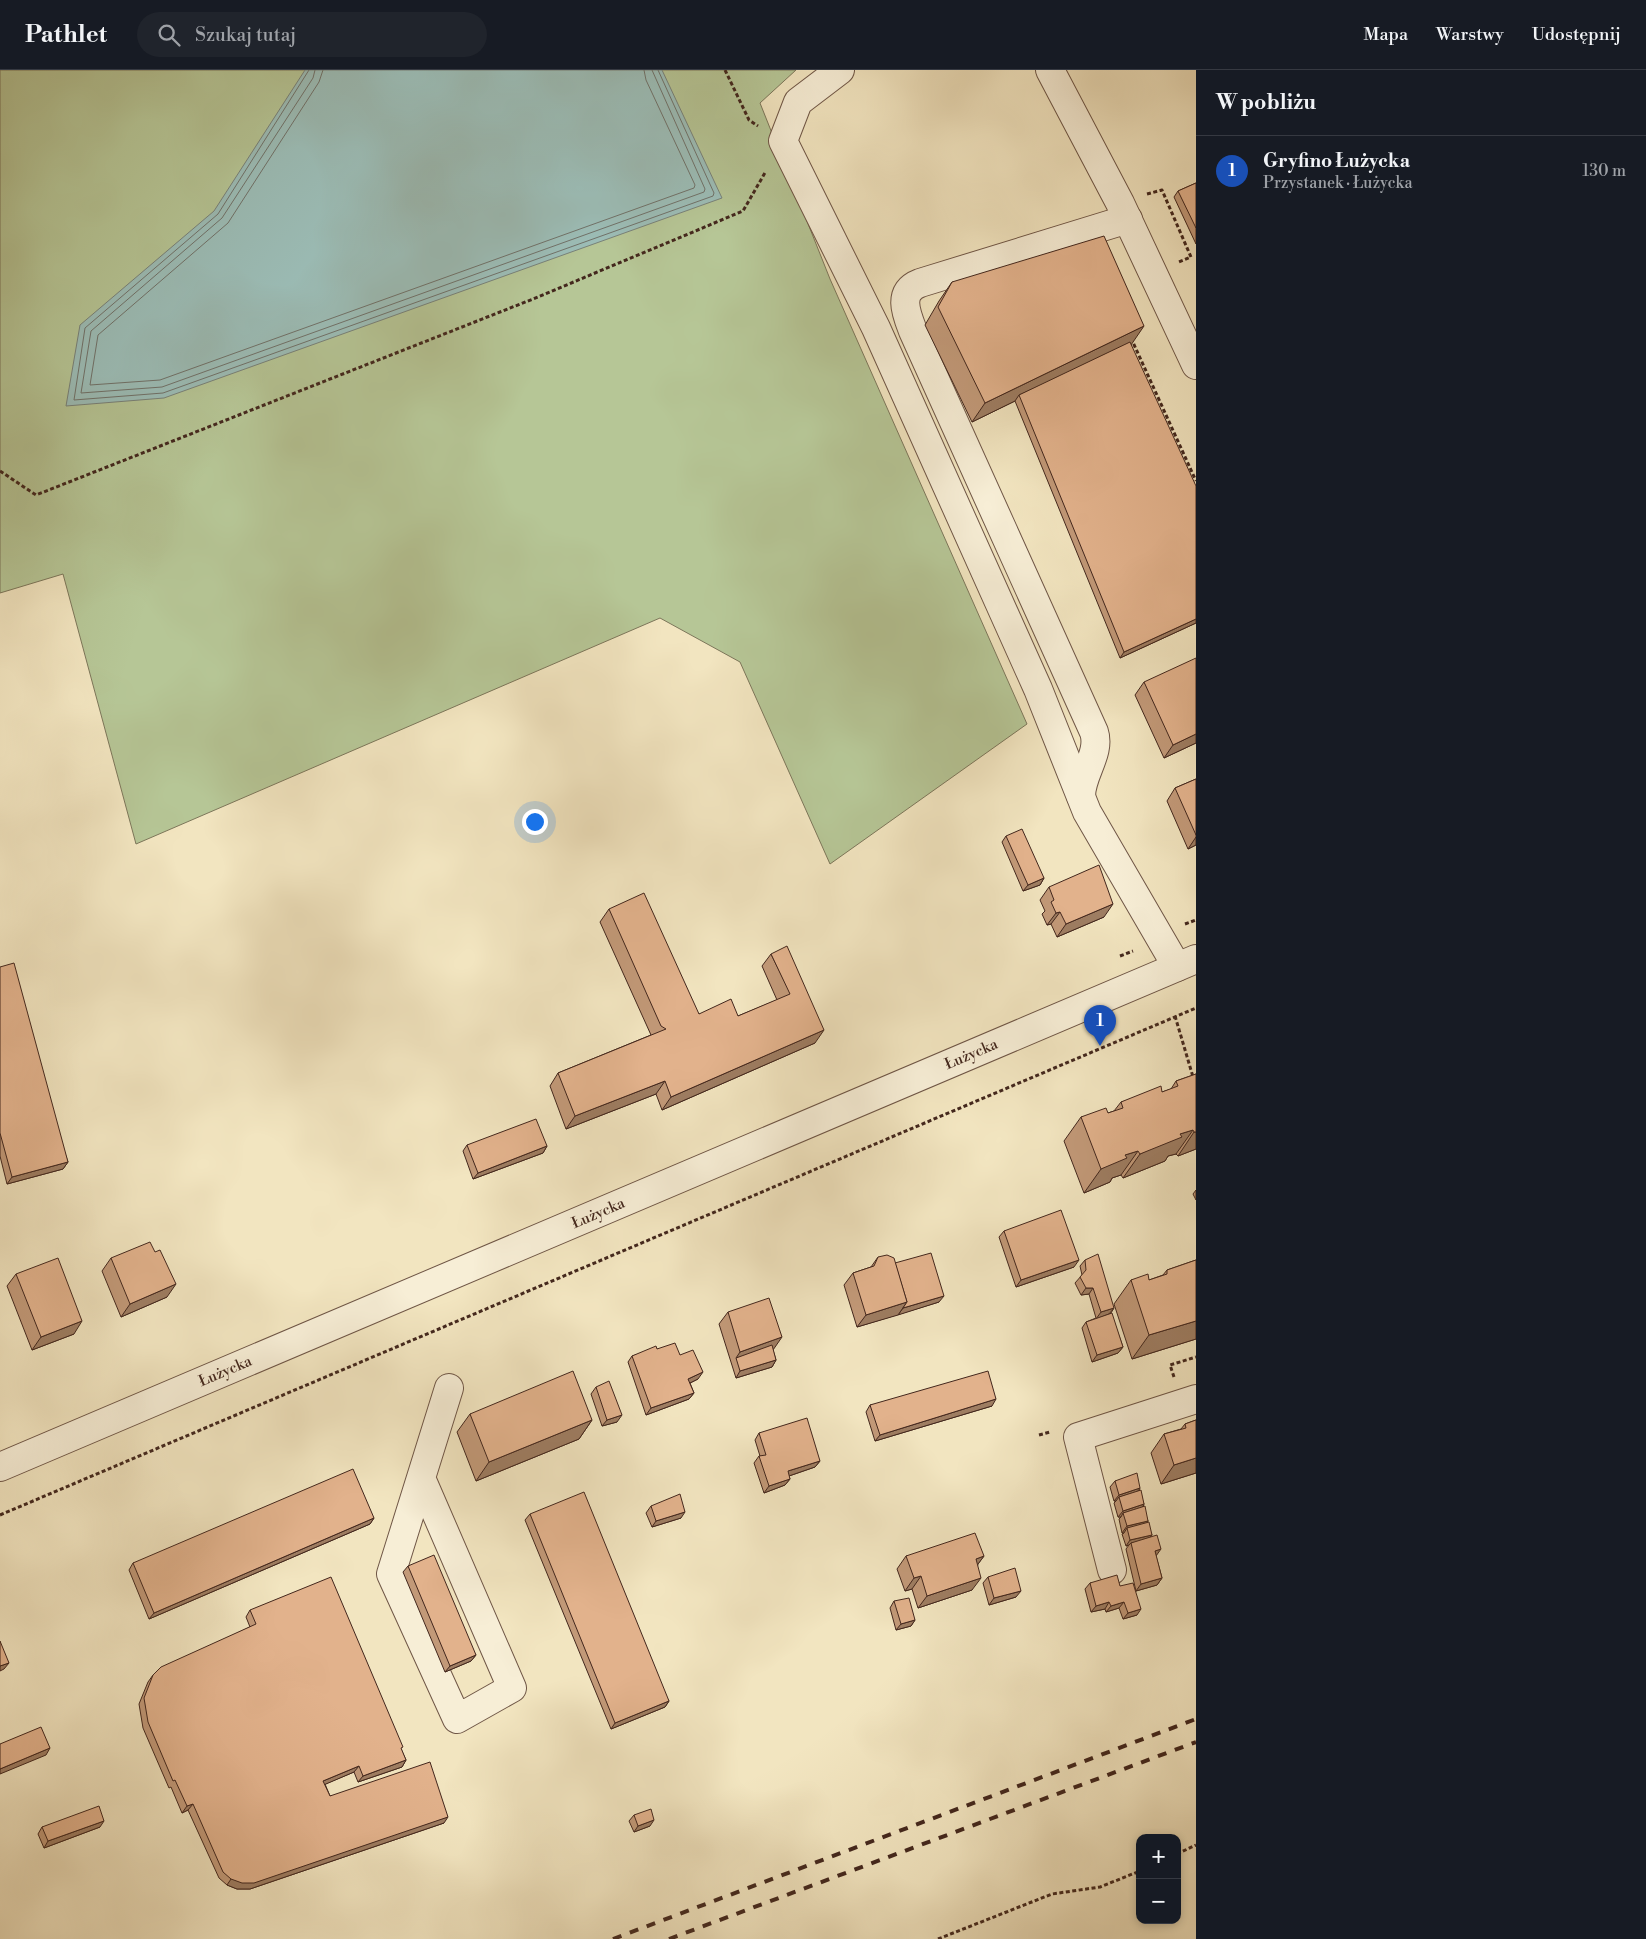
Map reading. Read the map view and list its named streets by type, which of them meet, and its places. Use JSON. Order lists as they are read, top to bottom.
{
  "streets": {
    "street": ["Łużycka"]
  },
  "page": {
    "header": "Pathlet",
    "search": "Szukaj tutaj",
    "nav": ["Mapa", "Warstwy", "Udostępnij"],
    "heading": "W pobliżu",
    "list": [
      {
        "mark": "1",
        "name": "Gryfino Łużycka",
        "note": "Przystanek · Łużycka",
        "value": "130 m"
      }
    ],
    "pins": "1",
    "map_buttons": ["+", "−"]
  }
}
